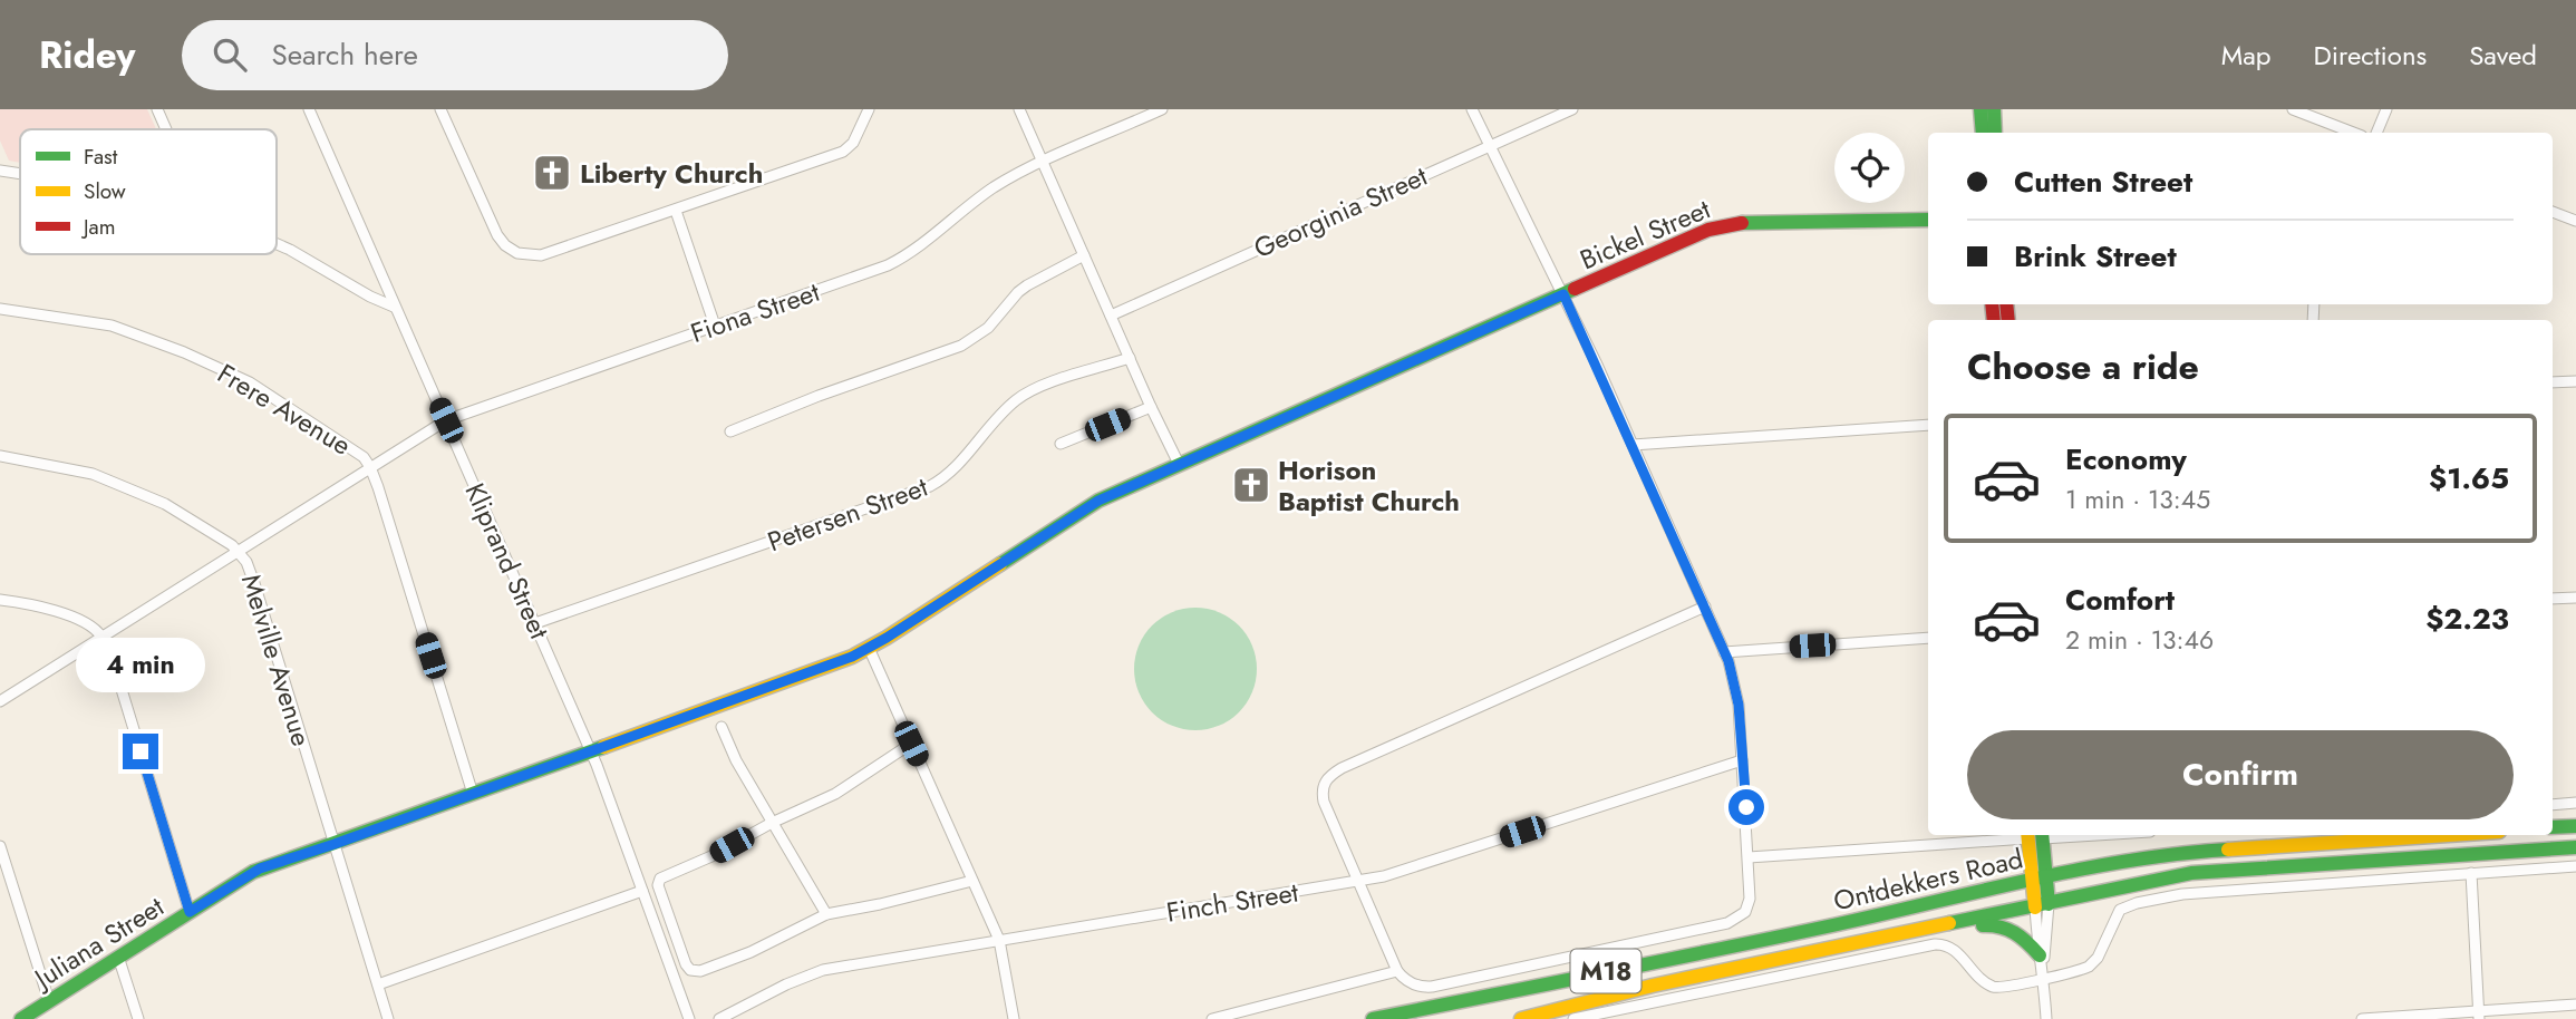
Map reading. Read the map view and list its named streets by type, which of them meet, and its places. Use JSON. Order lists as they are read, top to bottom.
{
  "streets": {
    "main road": [
      "Bickel Street",
      "Ontdekkers Road",
      "Juliana Street",
      "M18"
    ],
    "street": [
      "Georginia Street",
      "Fiona Street",
      "Frere Avenue",
      "Petersen Street",
      "Kliprand Street",
      "Melville Avenue",
      "Finch Street"
    ]
  },
  "crossings": [
    ["Bickel Street", "Juliana Street"],
    ["Fiona Street", "Frere Avenue"],
    ["Fiona Street", "Kliprand Street"],
    ["Fiona Street", "Melville Avenue"],
    ["Frere Avenue", "Juliana Street"],
    ["Petersen Street", "Kliprand Street"],
    ["Kliprand Street", "Juliana Street"],
    ["Melville Avenue", "Juliana Street"]
  ],
  "places": {
    "church": ["Liberty Church", "Horison Baptist Church"]
  },
  "legend": ["Fast", "Slow", "Jam"],
  "page": {
    "header": "Ridey",
    "search": "Search here",
    "nav": ["Map", "Directions", "Saved"],
    "banner": ["Cutten Street", "Brink Street"],
    "heading": "Choose a ride",
    "list": [
      {
        "name": "Economy",
        "note": "1 min · 13:45",
        "value": "$1.65"
      },
      {
        "name": "Comfort",
        "note": "2 min · 13:46",
        "value": "$2.23"
      }
    ],
    "bubble": "4 min",
    "buttons": "Confirm"
  }
}
